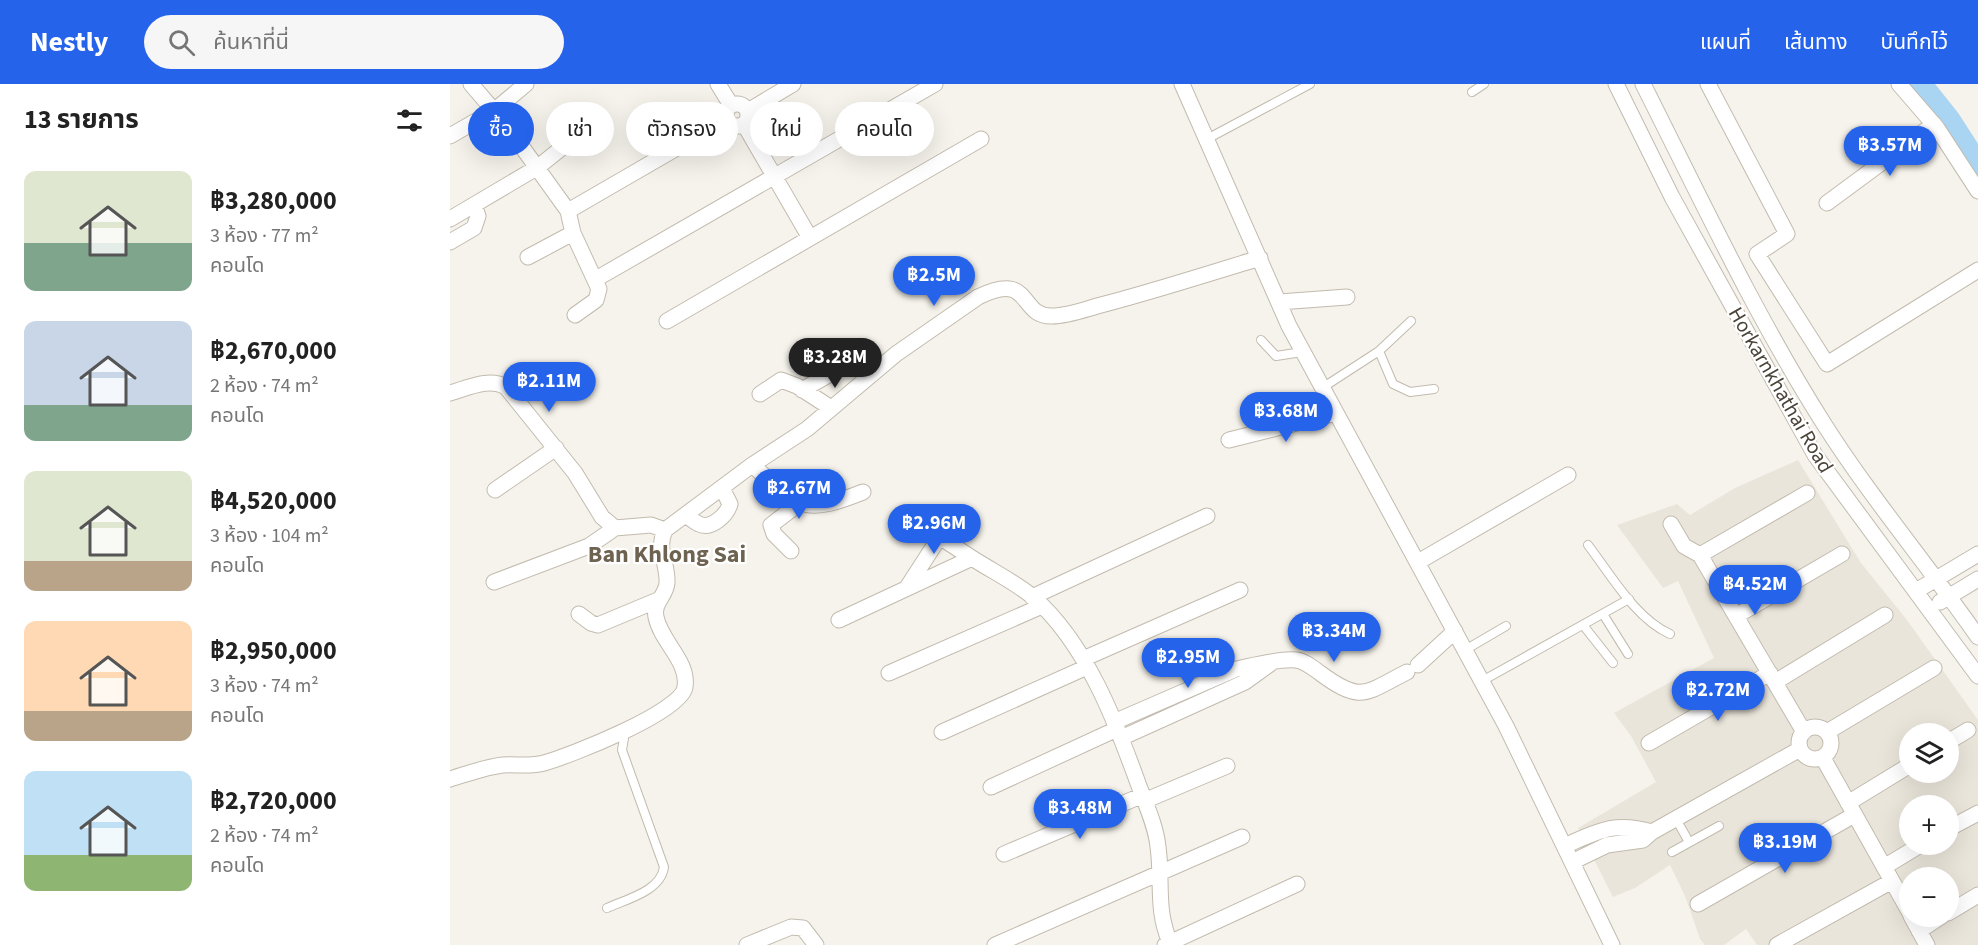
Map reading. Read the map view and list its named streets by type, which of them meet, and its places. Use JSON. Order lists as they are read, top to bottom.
{
  "streets": {
    "street": ["Horkarnkhathai Road"]
  },
  "districts": ["Ban Khlong Sai"],
  "page": {
    "header": "Nestly",
    "search": "ค้นหาที่นี่",
    "nav": ["แผนที่", "เส้นทาง", "บันทึกไว้"],
    "heading": "13 รายการ",
    "chip": [
      "ซื้อ",
      "เช่า",
      "ตัวกรอง",
      "ใหม่",
      "คอนโด"
    ],
    "price": [
      "฿3.57M",
      "฿2.5M",
      "฿3.28M",
      "฿2.11M",
      "฿3.68M",
      "฿2.67M",
      "฿2.96M",
      "฿4.52M",
      "฿3.34M",
      "฿2.95M",
      "฿2.72M",
      "฿3.48M",
      "฿3.19M"
    ],
    "list": [
      {
        "name": "฿3,280,000",
        "note": "3 ห้อง · 77 m² · คอนโด"
      },
      {
        "name": "฿2,670,000",
        "note": "2 ห้อง · 74 m² · คอนโด"
      },
      {
        "name": "฿4,520,000",
        "note": "3 ห้อง · 104 m² · คอนโด"
      },
      {
        "name": "฿2,950,000",
        "note": "3 ห้อง · 74 m² · คอนโด"
      },
      {
        "name": "฿2,720,000",
        "note": "2 ห้อง · 74 m² · คอนโด"
      }
    ],
    "map_buttons": ["+", "−"]
  }
}
